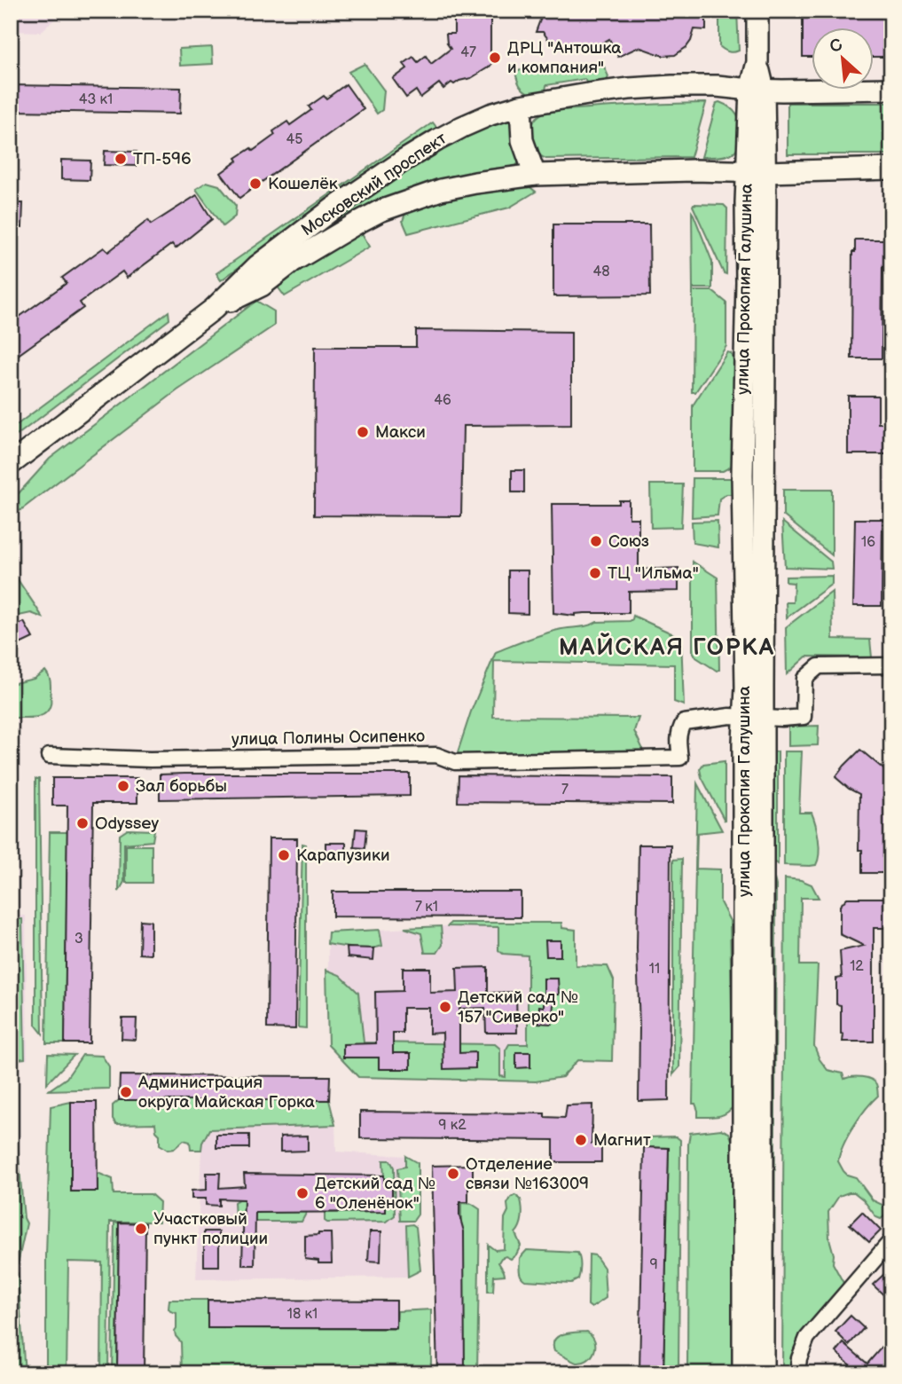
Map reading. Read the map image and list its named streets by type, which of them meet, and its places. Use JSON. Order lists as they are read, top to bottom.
{
  "streets": {
    "main road": ["Московский проспект", "улица Прокопия Галушина"],
    "street": ["улица Полины Осипенко"]
  },
  "crossings": [
    ["Московский проспект", "улица Прокопия Галушина"],
    ["улица Прокопия Галушина", "улица Полины Осипенко"]
  ],
  "districts": ["МАЙСКАЯ ГОРКА"],
  "places": [
    "ДРЦ \"Антошка и компания\"",
    "ТП-596",
    "Кошелёк",
    "Макси",
    "Союз",
    "ТЦ \"Ильма\"",
    "Зал борьбы",
    "Odyssey",
    "Карапузики",
    "Детский сад № 157 \"Сиверко\"",
    "Администрация округа Майская Горка",
    "Магнит",
    "Отделение связи №163009",
    "Детский сад № 6 \"Оленёнок\"",
    "Участковый пункт полиции"
  ],
  "house_numbers": [
    "47",
    "43 к1",
    "45",
    "48",
    "46",
    "16",
    "7",
    "7 к1",
    "3",
    "12",
    "11",
    "9 к2",
    "9",
    "18 к1"
  ],
  "north": "top left"
}
